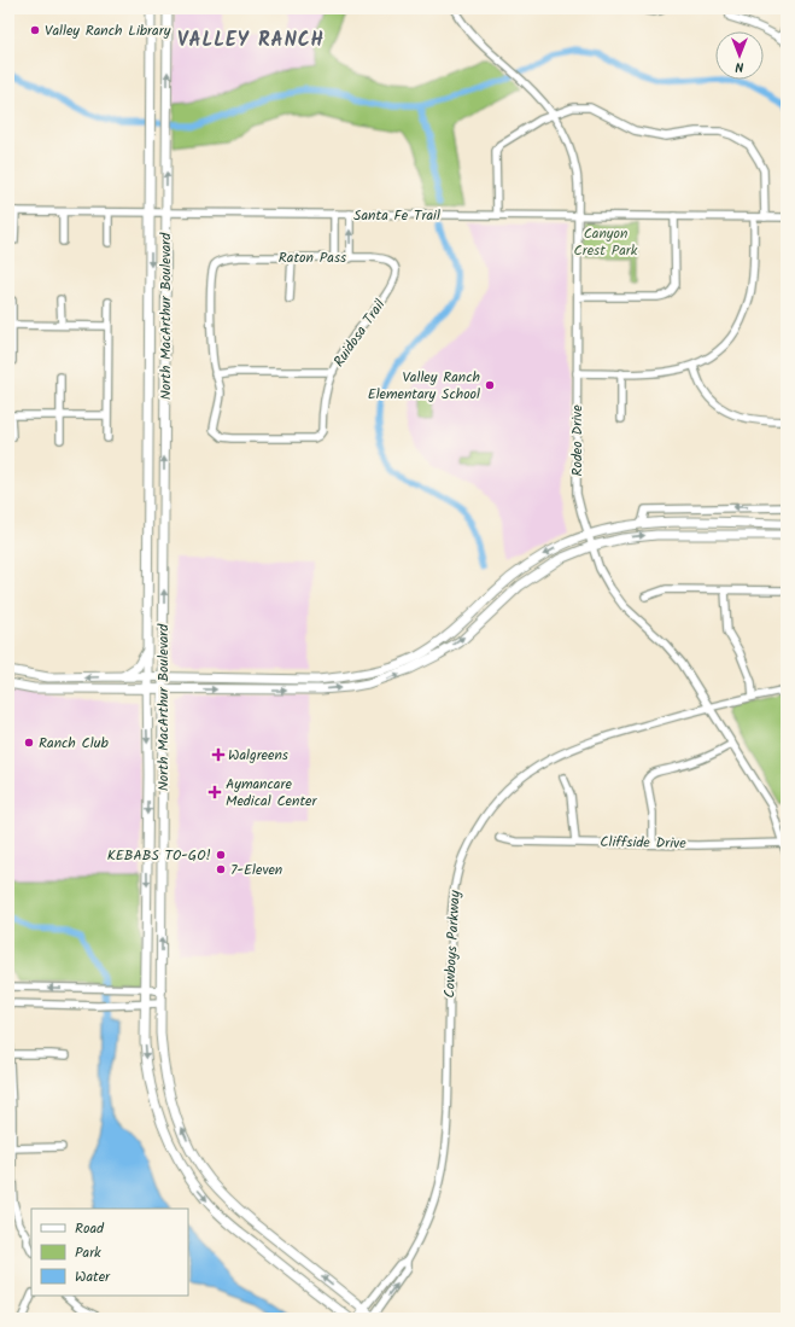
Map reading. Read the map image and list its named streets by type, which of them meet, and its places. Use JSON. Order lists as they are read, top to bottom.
{
  "streets": {
    "main road": ["North MacArthur Boulevard"],
    "street": [
      "Santa Fe Trail",
      "Raton Pass",
      "Ruidosa Trail",
      "Rodeo Drive",
      "Cliffside Drive",
      "Cowboys Parkway"
    ]
  },
  "crossings": [
    ["Santa Fe Trail", "North MacArthur Boulevard"],
    ["Santa Fe Trail", "Rodeo Drive"],
    ["Raton Pass", "Ruidosa Trail"],
    ["North MacArthur Boulevard", "Cowboys Parkway"],
    ["Rodeo Drive", "Cliffside Drive"],
    ["Rodeo Drive", "Cowboys Parkway"]
  ],
  "districts": ["VALLEY RANCH"],
  "parks": ["Canyon Crest Park"],
  "places": {
    "other": [
      "Valley Ranch Library",
      "Valley Ranch Elementary School",
      "Ranch Club",
      "KEBABS TO-GO!",
      "7-Eleven"
    ],
    "health": ["Walgreens", "Aymancare Medical Center"]
  },
  "legend": ["Road", "Park", "Water"],
  "north": "bottom"
}
